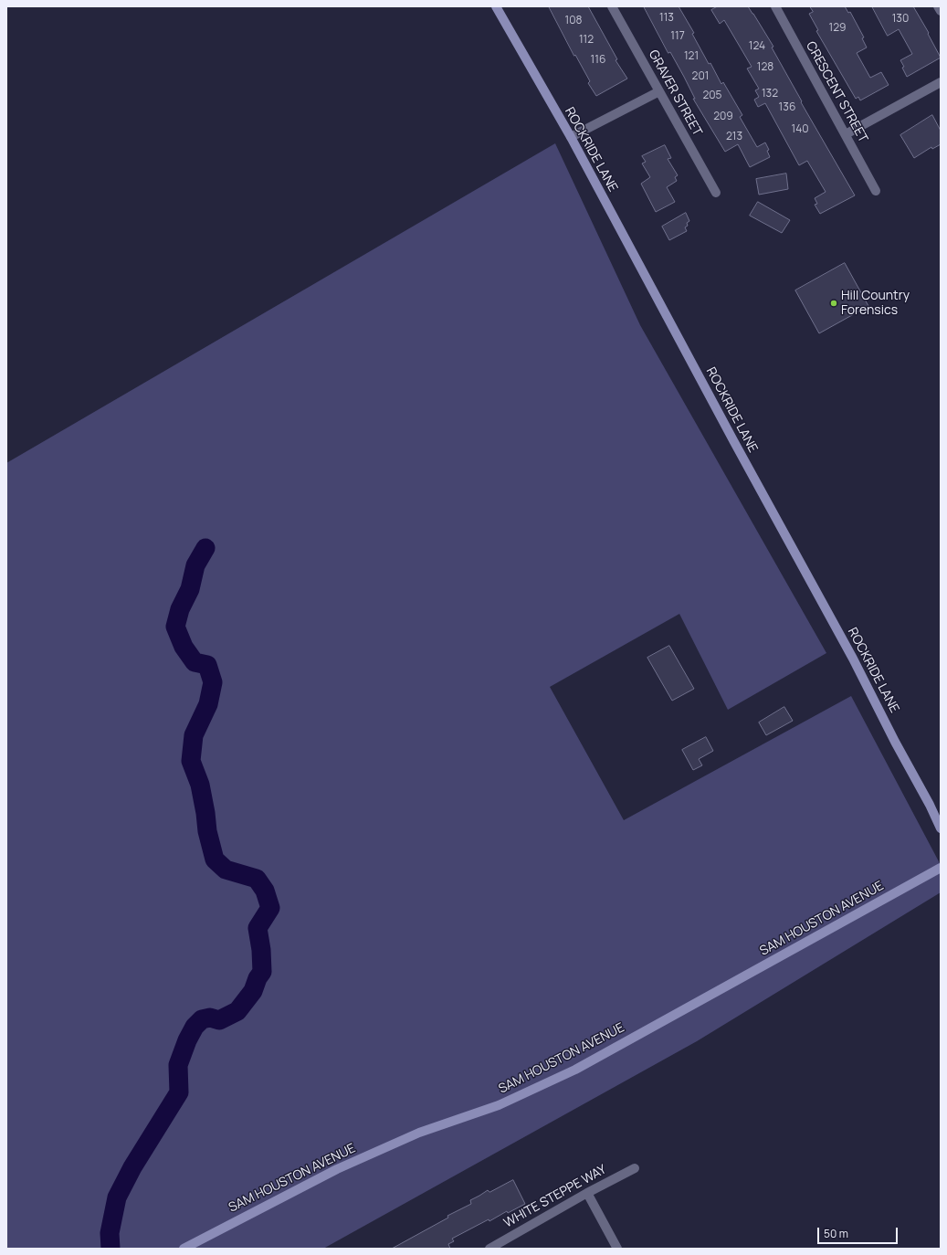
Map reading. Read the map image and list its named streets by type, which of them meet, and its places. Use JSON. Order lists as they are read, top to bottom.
{
  "streets": {
    "street": [
      "CRESCENT STREET",
      "GRAVER STREET",
      "ROCKRIDE LANE",
      "SAM HOUSTON AVENUE",
      "WHITE STEPPE WAY"
    ]
  },
  "places": ["Hill Country Forensics"],
  "house_numbers": [
    "113",
    "130",
    "108",
    "129",
    "117",
    "112",
    "124",
    "121",
    "116",
    "128",
    "201",
    "132",
    "205",
    "136",
    "209",
    "140",
    "213"
  ],
  "scale_bar": "50 m"
}
